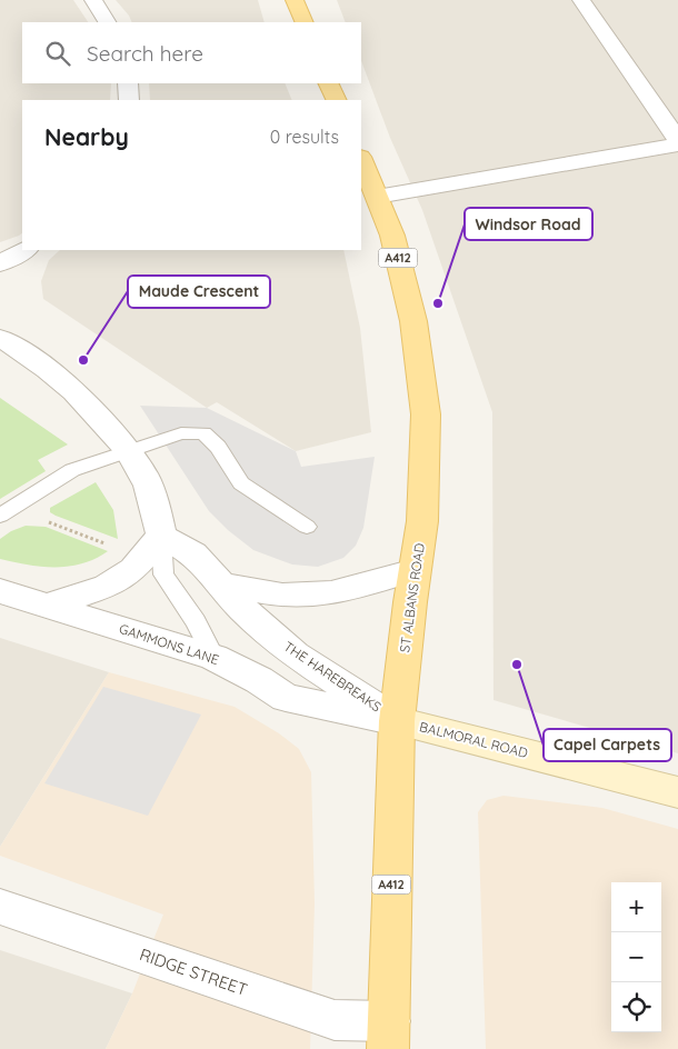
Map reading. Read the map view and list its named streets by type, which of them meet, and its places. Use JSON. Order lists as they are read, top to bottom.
{
  "streets": {
    "main road": ["A412", "ST ALBANS ROAD"],
    "street": [
      "GAMMONS LANE",
      "THE HAREBREAKS",
      "BALMORAL ROAD",
      "RIDGE STREET"
    ]
  },
  "crossings": [
    ["ST ALBANS ROAD", "GAMMONS LANE"],
    ["ST ALBANS ROAD", "THE HAREBREAKS"],
    ["ST ALBANS ROAD", "BALMORAL ROAD"],
    ["ST ALBANS ROAD", "RIDGE STREET"],
    ["GAMMONS LANE", "THE HAREBREAKS"],
    ["GAMMONS LANE", "BALMORAL ROAD"],
    ["THE HAREBREAKS", "BALMORAL ROAD"]
  ],
  "places": ["Windsor Road", "Maude Crescent", "Capel Carpets"],
  "page": {
    "search": "Search here",
    "heading": ["Nearby", "0 results"],
    "map_buttons": ["+", "−"]
  }
}
